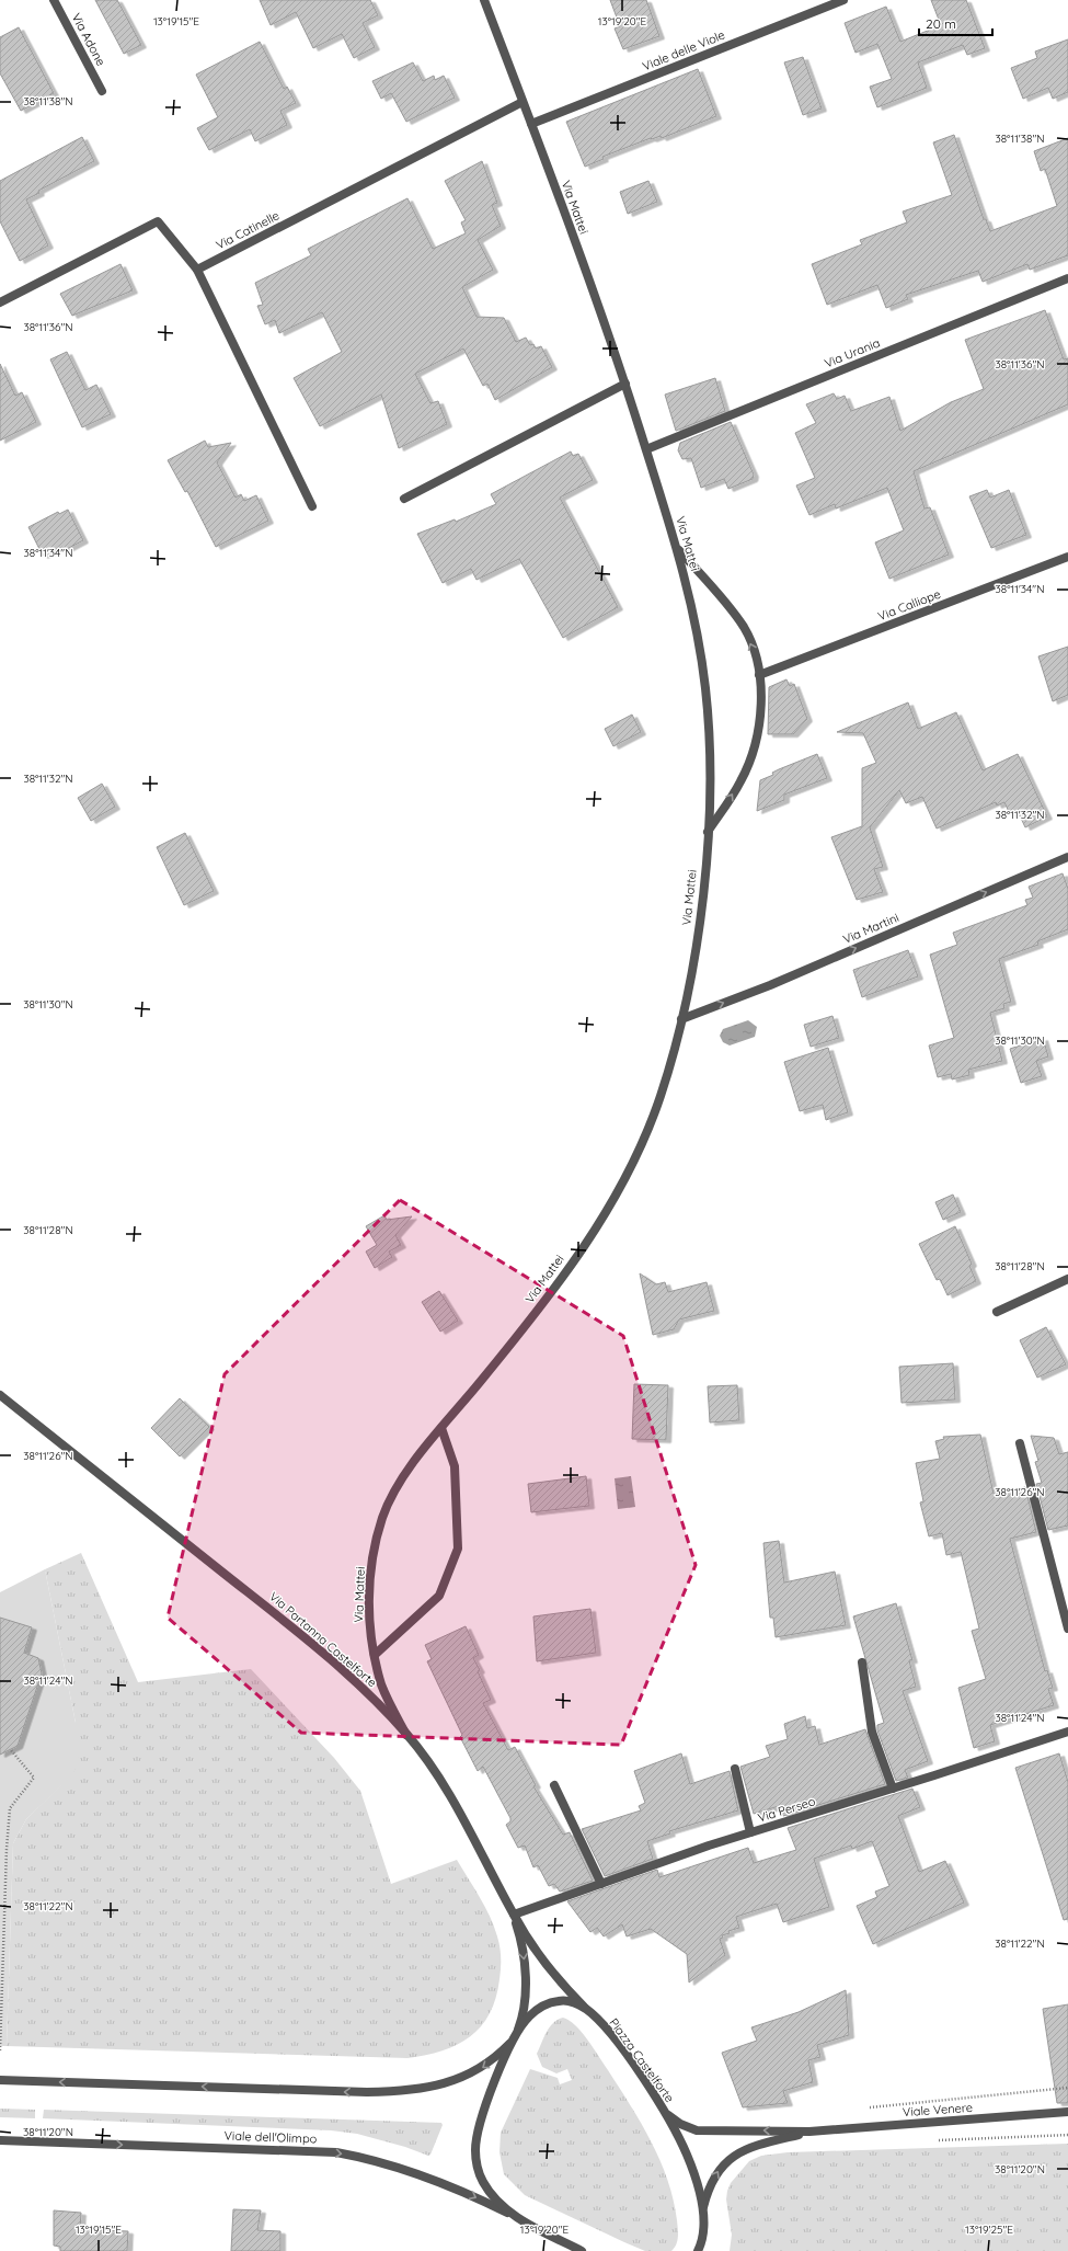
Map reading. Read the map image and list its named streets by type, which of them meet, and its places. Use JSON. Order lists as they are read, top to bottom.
{
  "streets": {
    "street": [
      "Via Adone",
      "Viale delle Viole",
      "Via Mattei",
      "Via Catinelle",
      "Via Urania",
      "Via Calliope",
      "Via Martini",
      "Via Partanna Castelforte",
      "Via Perseo",
      "Piazza Castelforte",
      "Viale Venere",
      "Viale dell'Olimpo"
    ]
  },
  "crossings": [
    ["Viale delle Viole", "Via Mattei"],
    ["Via Mattei", "Via Catinelle"],
    ["Via Mattei", "Via Urania"],
    ["Via Mattei", "Via Martini"],
    ["Via Mattei", "Via Partanna Castelforte"],
    ["Via Partanna Castelforte", "Via Perseo"],
    ["Via Partanna Castelforte", "Piazza Castelforte"],
    ["Piazza Castelforte", "Viale Venere"],
    ["Piazza Castelforte", "Viale dell'Olimpo"]
  ],
  "one_way": ["Via Martini"],
  "scale_bar": "20 m",
  "coordinates": [
    "13°19'15\"E",
    "13°19'20\"E",
    "38°11'38\"N",
    "38°11'36\"N",
    "38°11'34\"N",
    "38°11'32\"N",
    "38°11'30\"N",
    "38°11'28\"N",
    "38°11'26\"N",
    "38°11'24\"N",
    "38°11'22\"N",
    "38°11'20\"N",
    "13°19'25\"E"
  ]
}
